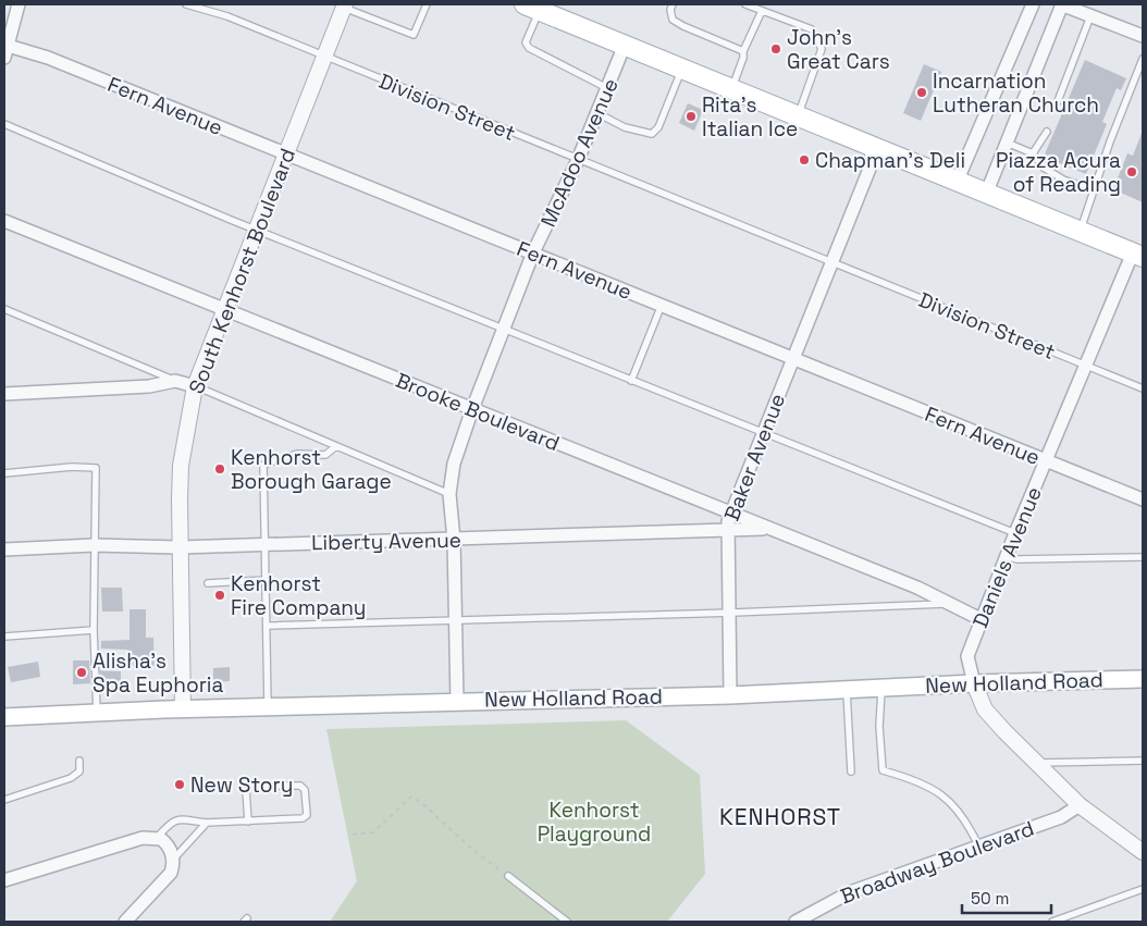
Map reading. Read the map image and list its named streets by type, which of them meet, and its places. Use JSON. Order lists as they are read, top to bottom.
{
  "streets": {
    "main road": ["New Holland Road"],
    "street": [
      "Fern Avenue",
      "McAdoo Avenue",
      "South Kenhorst Boulevard",
      "Brooke Boulevard",
      "Baker Avenue",
      "Liberty Avenue",
      "Daniels Avenue",
      "Broadway Boulevard"
    ],
    "lane": ["Division Street"]
  },
  "crossings": [
    ["Fern Avenue", "McAdoo Avenue"],
    ["Fern Avenue", "South Kenhorst Boulevard"],
    ["Fern Avenue", "Baker Avenue"],
    ["Fern Avenue", "Daniels Avenue"],
    ["Division Street", "McAdoo Avenue"],
    ["Division Street", "South Kenhorst Boulevard"],
    ["Division Street", "Baker Avenue"],
    ["Division Street", "Daniels Avenue"],
    ["McAdoo Avenue", "Brooke Boulevard"],
    ["McAdoo Avenue", "Liberty Avenue"],
    ["McAdoo Avenue", "New Holland Road"],
    ["South Kenhorst Boulevard", "Brooke Boulevard"],
    ["South Kenhorst Boulevard", "Liberty Avenue"],
    ["South Kenhorst Boulevard", "New Holland Road"],
    ["Brooke Boulevard", "Baker Avenue"],
    ["Brooke Boulevard", "Liberty Avenue"],
    ["Brooke Boulevard", "Daniels Avenue"],
    ["Baker Avenue", "Liberty Avenue"],
    ["Baker Avenue", "New Holland Road"],
    ["Daniels Avenue", "New Holland Road"]
  ],
  "districts": ["KENHORST"],
  "parks": ["Kenhorst Playground"],
  "places": [
    "John's Great Cars",
    "Incarnation Lutheran Church",
    "Rita's Italian Ice",
    "Chapman's Deli",
    "Piazza Acura of Reading",
    "Kenhorst Borough Garage",
    "Kenhorst Fire Company",
    "Alisha's Spa Euphoria",
    "New Story"
  ],
  "scale_bar": "50 m"
}
